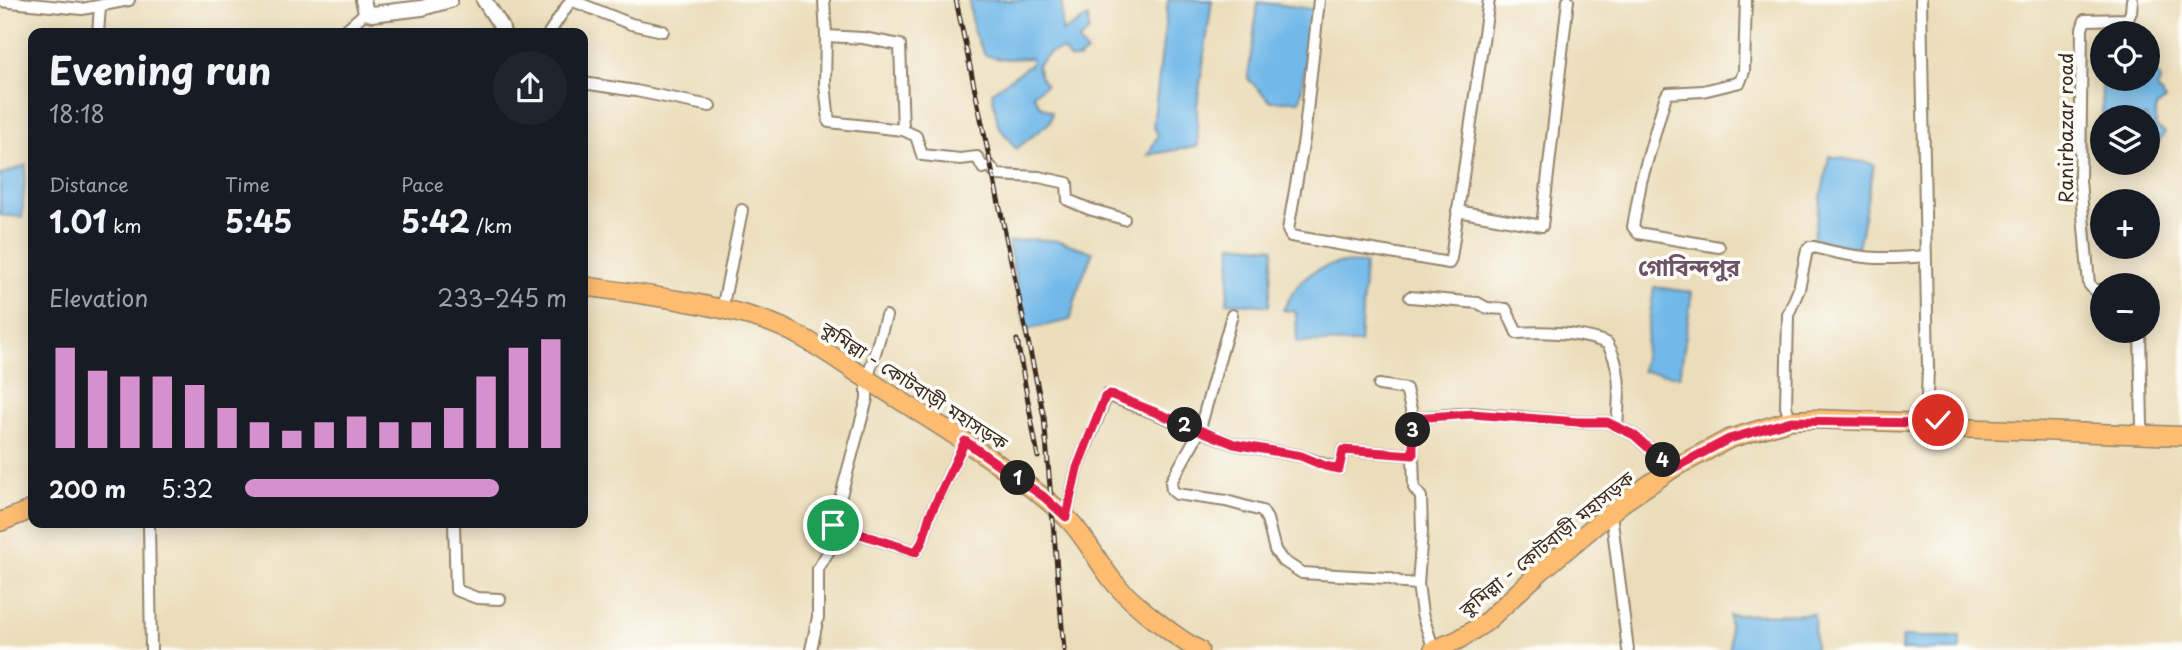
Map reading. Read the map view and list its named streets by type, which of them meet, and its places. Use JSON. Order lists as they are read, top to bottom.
{
  "streets": {
    "main road": ["কুমিল্লা - কোটবাড়ী মহাসড়ক"],
    "street": ["Ranirbazar road"]
  },
  "districts": ["গোবিন্দপুর"],
  "page": {
    "map_buttons": ["+", "−"],
    "heading": ["Evening run", "18:18"],
    "stats": [
      ["Distance", "1.01 km"],
      ["Time", "5:45"],
      ["Pace", "5:42 /km"]
    ],
    "chart": ["Elevation", "233–245 m"],
    "pins": [
      "2",
      "3",
      "4",
      "1"
    ],
    "list": [
      {
        "name": "200 m",
        "note": "5:32"
      }
    ]
  }
}
